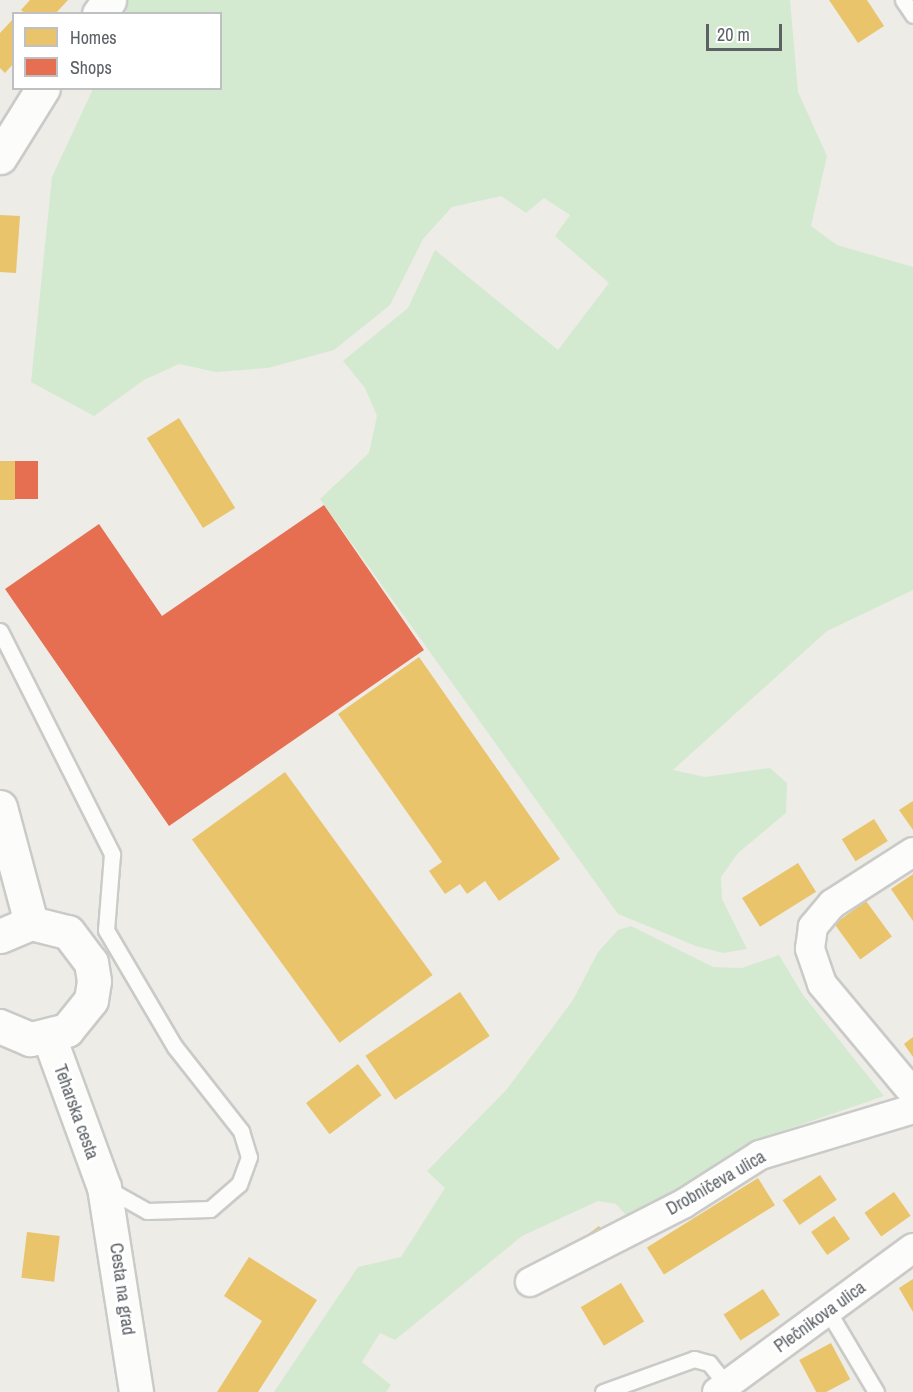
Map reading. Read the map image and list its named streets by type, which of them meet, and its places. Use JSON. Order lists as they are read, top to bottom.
{
  "streets": {
    "street": [
      "Teharska cesta",
      "Drobničeva ulica",
      "Cesta na grad",
      "Plečnikova ulica"
    ]
  },
  "crossings": [
    ["Teharska cesta", "Cesta na grad"]
  ],
  "legend": ["Homes", "Shops"],
  "scale_bar": "20 m"
}
